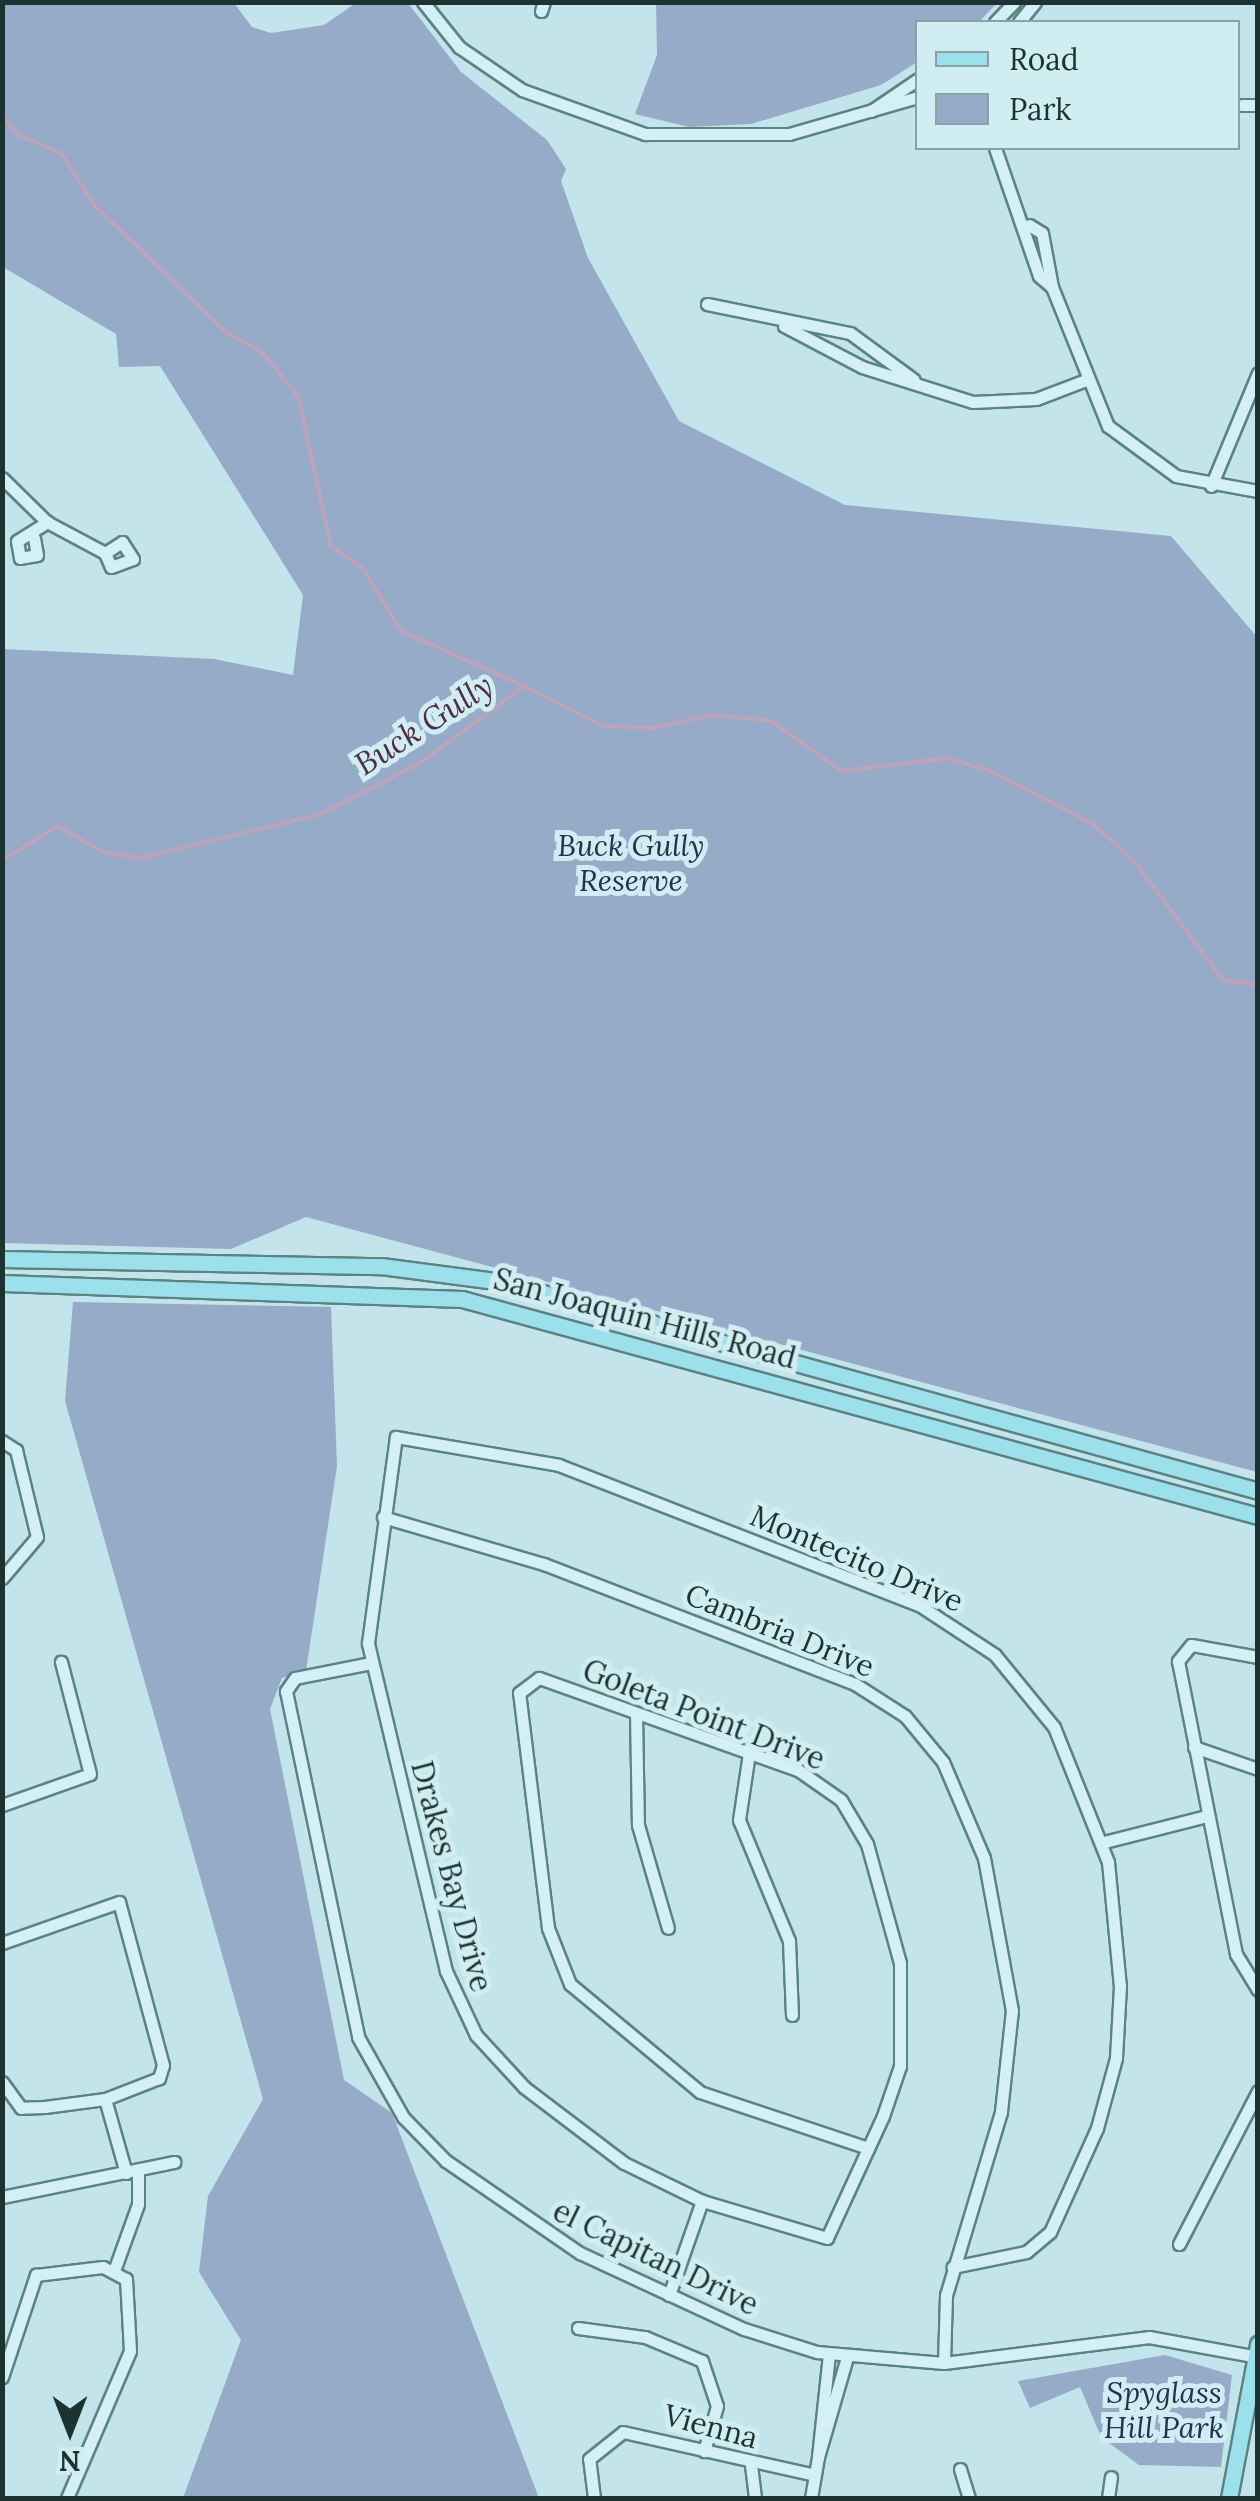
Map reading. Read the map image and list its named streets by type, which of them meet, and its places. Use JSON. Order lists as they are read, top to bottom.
{
  "streets": {
    "main road": ["San Joaquin Hills Road"],
    "street": [
      "Montecito Drive",
      "Cambria Drive",
      "Goleta Point Drive",
      "Drakes Bay Drive",
      "el Capitan Drive",
      "Vienna"
    ]
  },
  "crossings": [
    ["Montecito Drive", "Cambria Drive"],
    ["Montecito Drive", "Drakes Bay Drive"],
    ["Cambria Drive", "Drakes Bay Drive"],
    ["Cambria Drive", "el Capitan Drive"],
    ["Goleta Point Drive", "Drakes Bay Drive"],
    ["Drakes Bay Drive", "el Capitan Drive"]
  ],
  "water": ["Buck Gully"],
  "parks": ["Buck Gully Reserve", "Spyglass Hill Park"],
  "legend": ["Road", "Park"],
  "north": "bottom"
}
